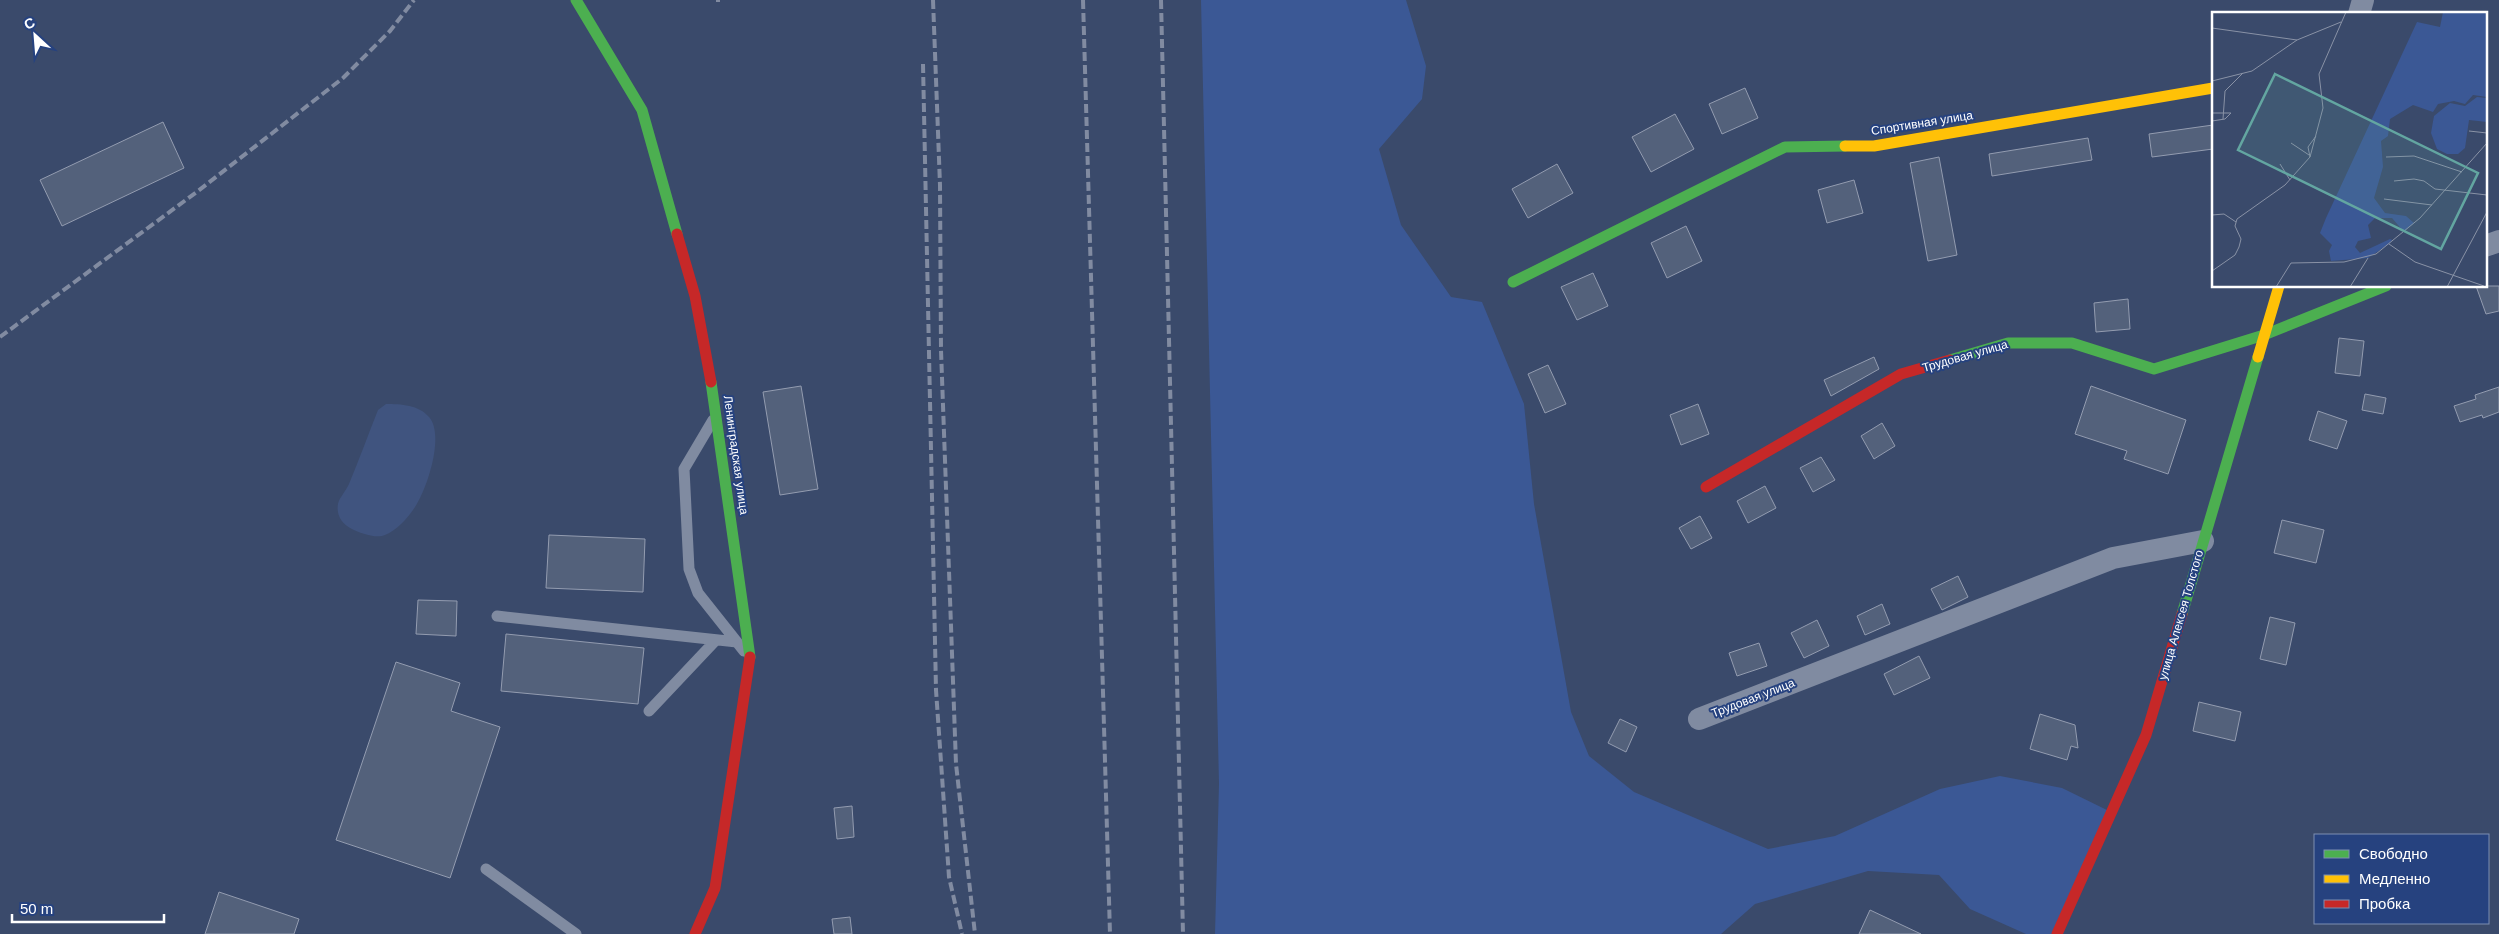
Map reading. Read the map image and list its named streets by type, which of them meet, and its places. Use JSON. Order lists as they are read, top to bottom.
{
  "streets": {
    "street": [
      "Спортивная улица",
      "Трудовая улица",
      "Ленинградская улица",
      "улица Алексея Толстого"
    ]
  },
  "crossings": [
    ["Трудовая улица", "улица Алексея Толстого"]
  ],
  "legend": ["Свободно", "Медленно", "Пробка"],
  "scale_bar": "50 m",
  "north": "top left"
}
